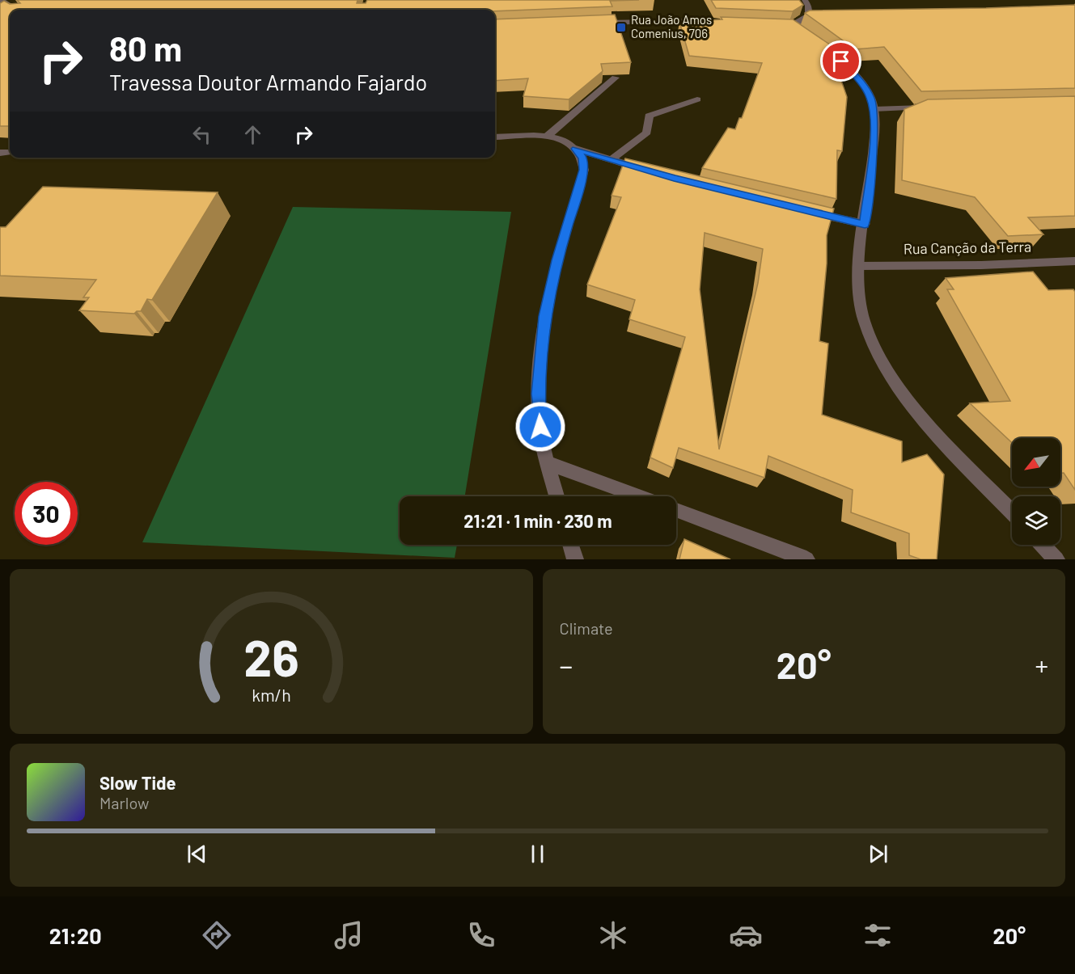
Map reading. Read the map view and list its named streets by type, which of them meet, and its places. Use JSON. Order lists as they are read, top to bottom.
{
  "streets": {
    "street": ["Rua Canção da Terra"]
  },
  "places": {
    "transit": ["Rua João Amos Comenius, 706"]
  },
  "north": "bottom left",
  "page": {
    "turn": ["80 m", "Travessa Doutor Armando Fajardo"],
    "limit": "30",
    "trip": "21:21 · 1 min · 230 m",
    "tile": "Climate",
    "heat": ["−", "20°", "+"],
    "song": ["Slow Tide", "Marlow"],
    "tabs": ["21:20", "20°"],
    "gauge": ["26", "km/h"]
  }
}
